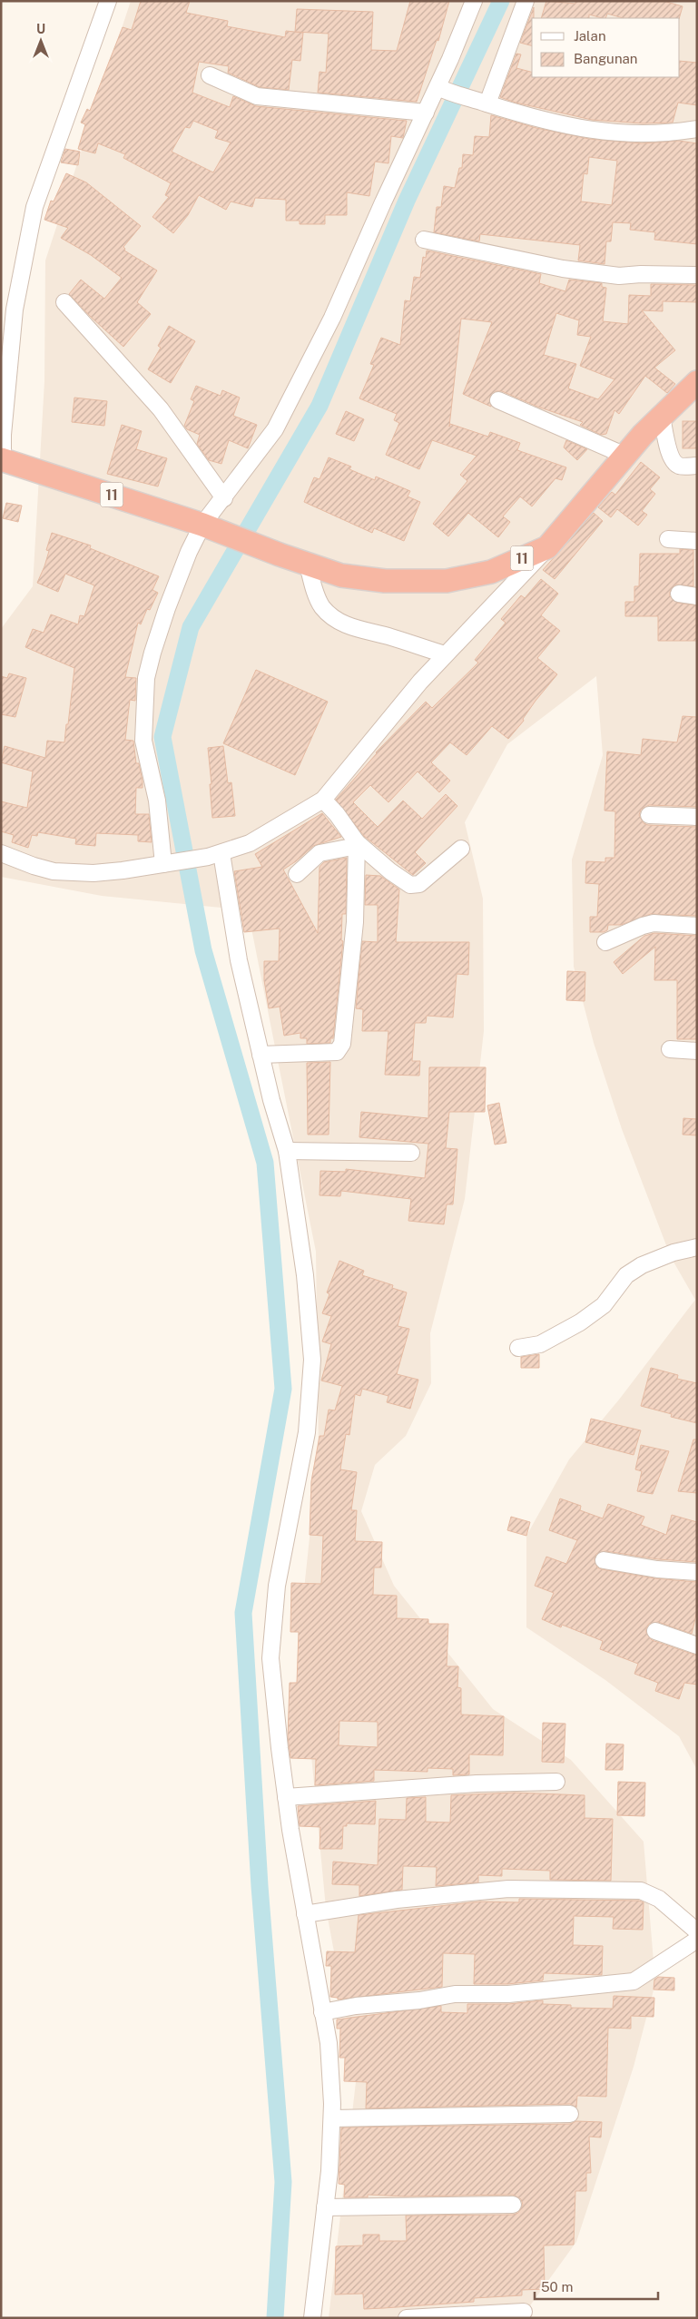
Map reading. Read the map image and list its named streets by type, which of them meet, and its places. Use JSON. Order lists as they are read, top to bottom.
{
  "streets": {
    "highway": ["11"]
  },
  "legend": ["Jalan", "Bangunan"],
  "scale_bar": "50 m",
  "north": "top"
}
